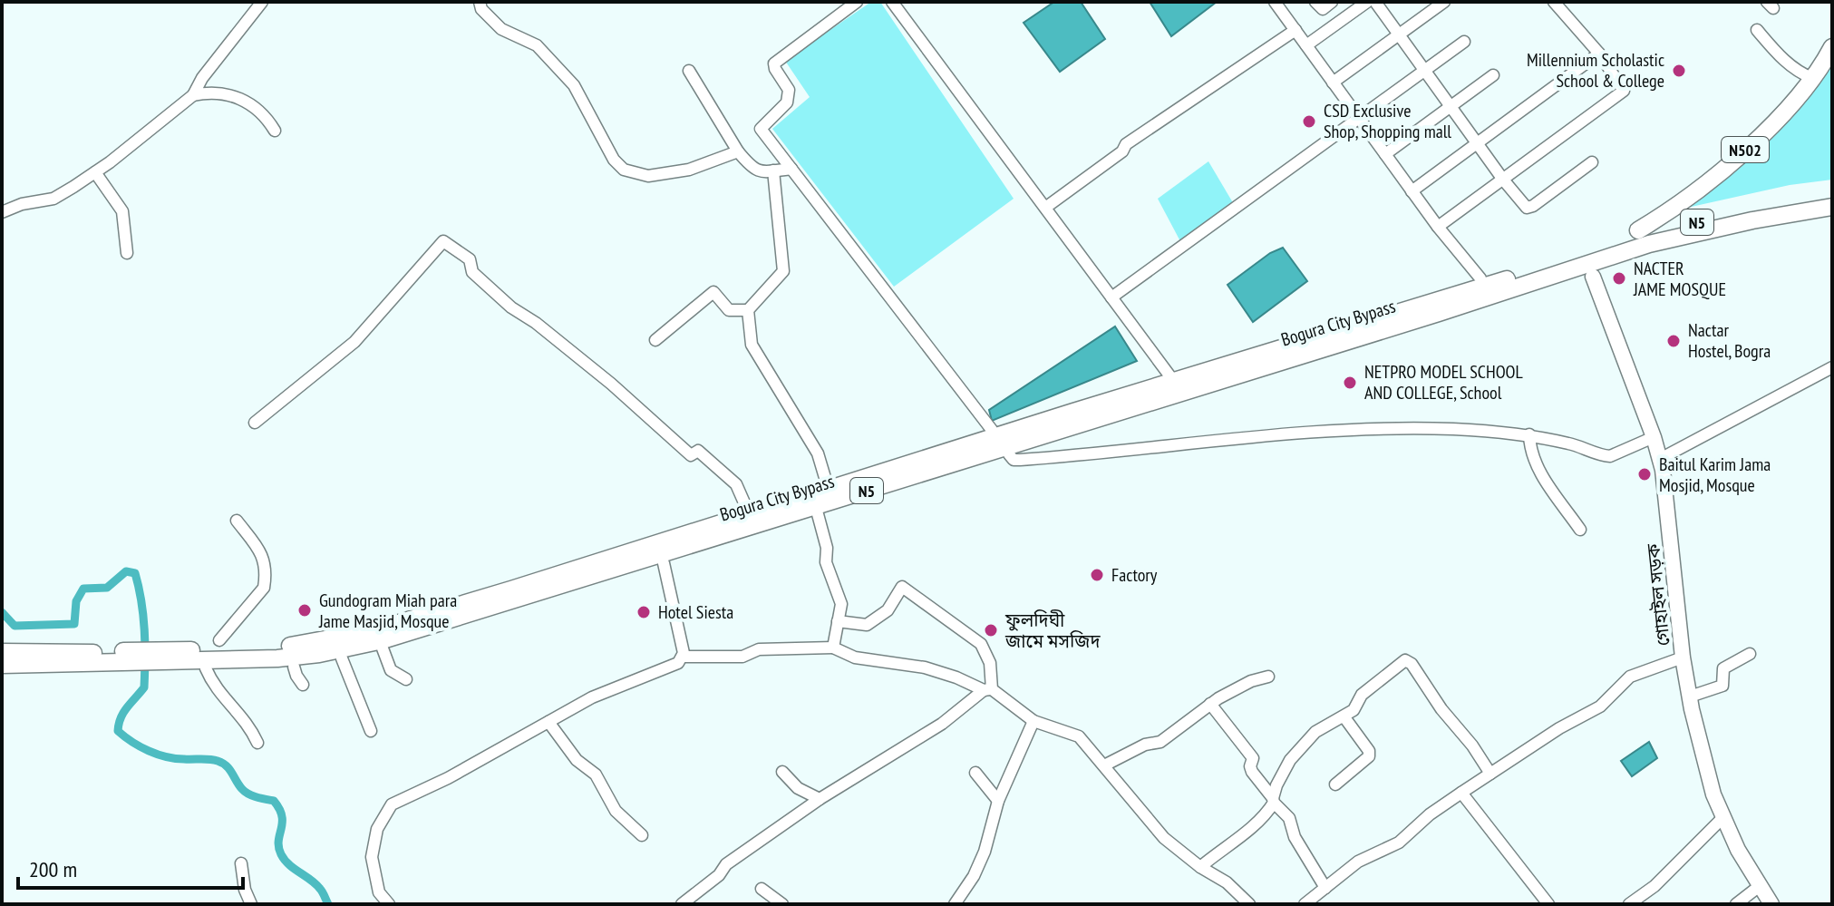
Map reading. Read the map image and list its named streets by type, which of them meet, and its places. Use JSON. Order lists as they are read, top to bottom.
{
  "streets": {
    "highway": ["N502", "N5", "Bogura City Bypass"],
    "main road": ["গোহাইল সড়ক"]
  },
  "crossings": [
    ["N5", "Bogura City Bypass"]
  ],
  "places": [
    "Millennium Scholastic School & College",
    "CSD Exclusive Shop, Shopping mall",
    "NACTER JAME MOSQUE",
    "Nactar Hostel, Bogra",
    "NETPRO MODEL SCHOOL AND COLLEGE, School",
    "Baitul Karim Jama Mosjid, Mosque",
    "Factory",
    "Gundogram Miah para Jame Masjid, Mosque",
    "Hotel Siesta",
    "ফুলদিঘী জামে মসজিদ"
  ],
  "scale_bar": "200 m"
}
